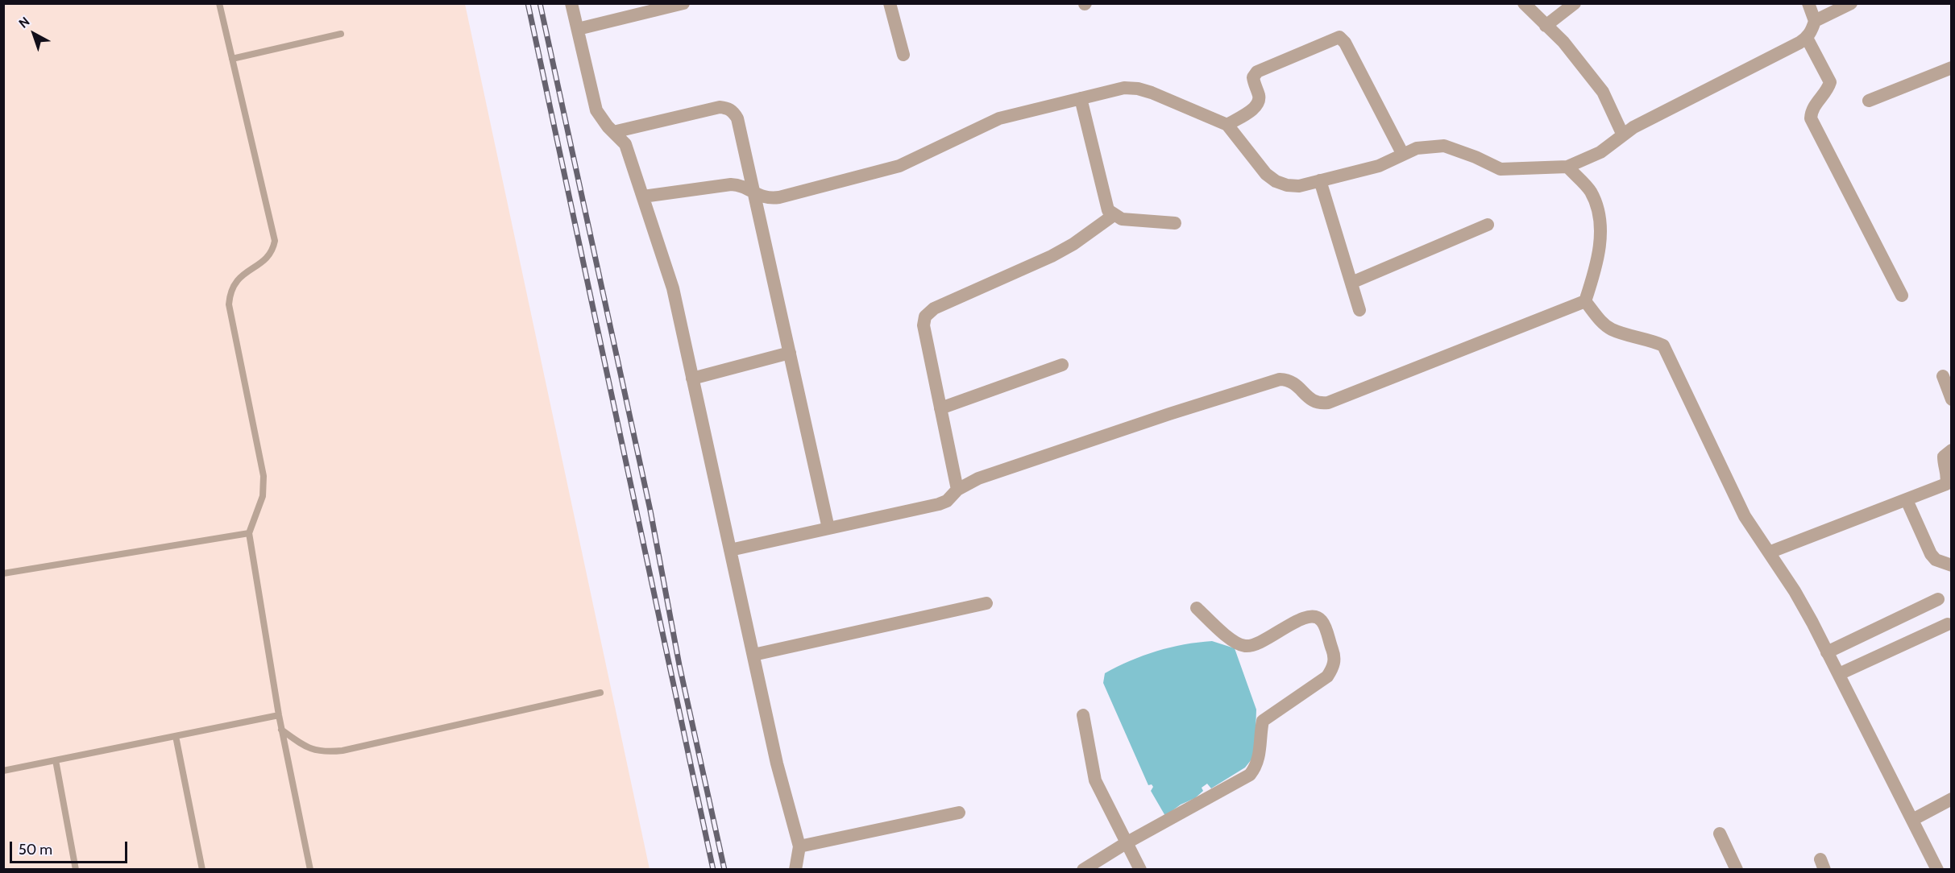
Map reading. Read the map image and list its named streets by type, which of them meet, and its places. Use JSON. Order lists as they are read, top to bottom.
{
  "scale_bar": "50 m",
  "north": "top left"
}
